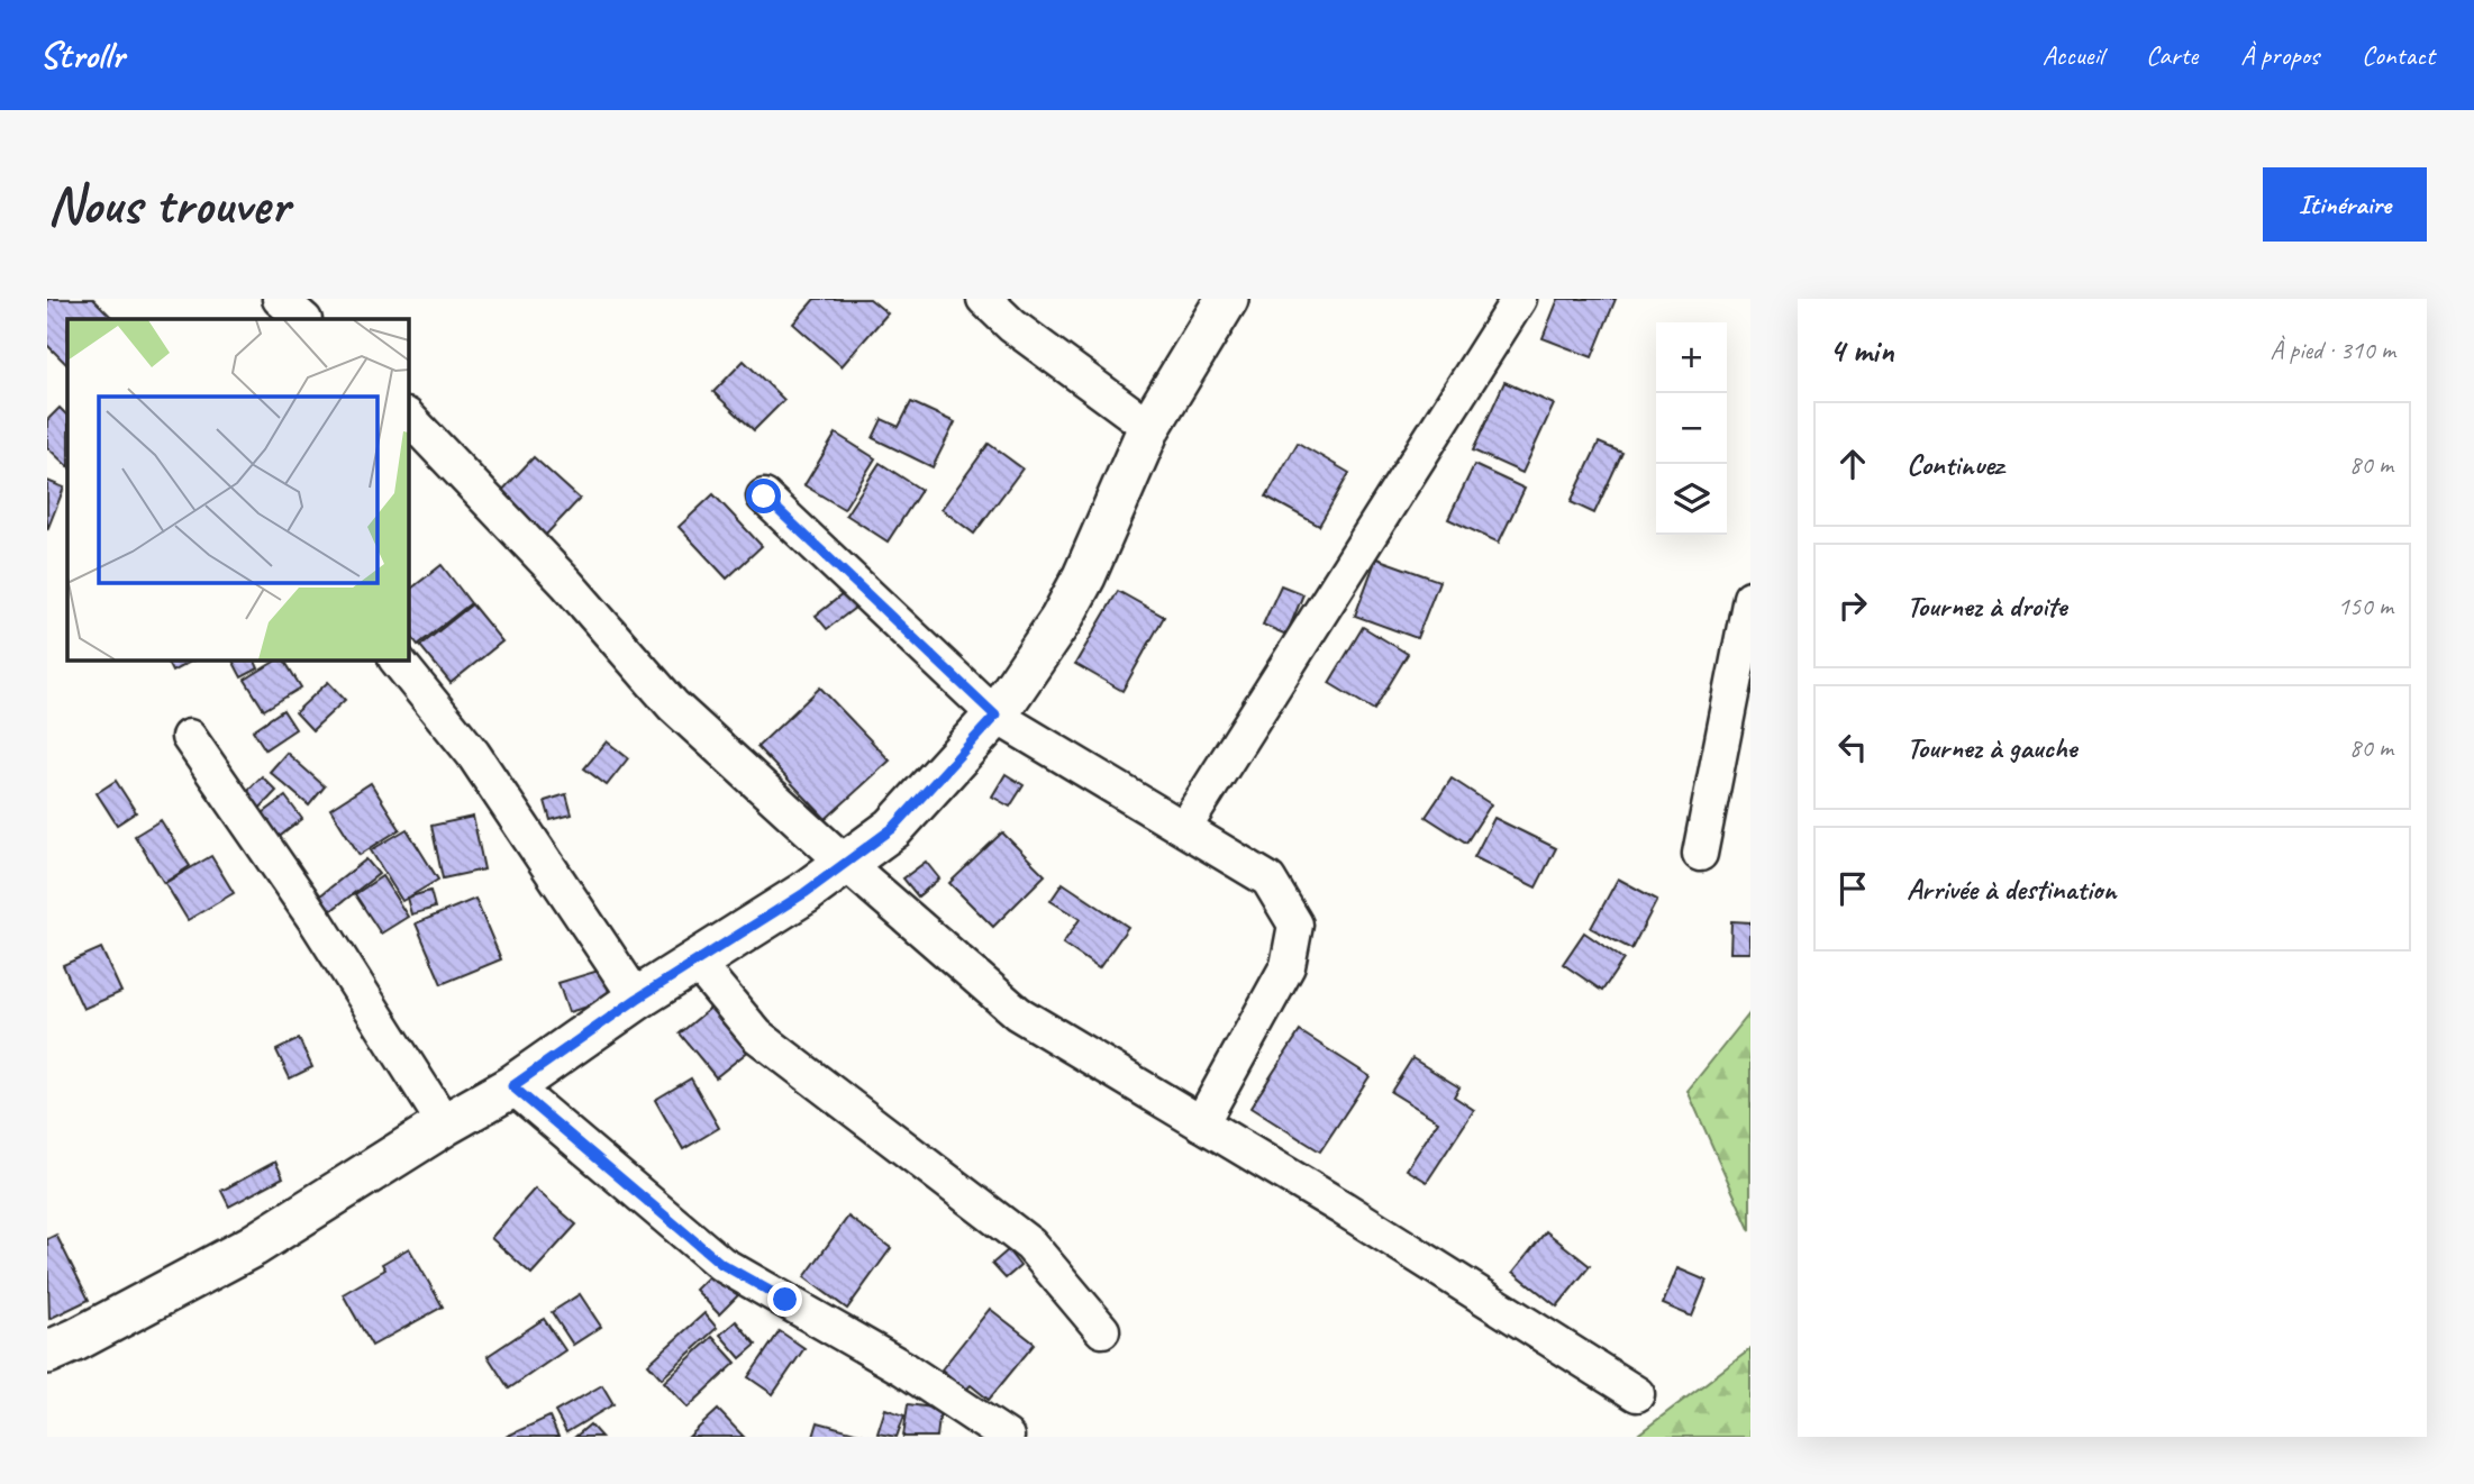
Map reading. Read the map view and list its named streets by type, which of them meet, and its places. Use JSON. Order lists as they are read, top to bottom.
{
  "page": {
    "header": "Strollr",
    "nav": [
      "Accueil",
      "Carte",
      "À propos",
      "Contact"
    ],
    "buttons": "Itinéraire",
    "title": "Nous trouver",
    "heading": ["4 min", "À pied · 310 m"],
    "map_buttons": ["+", "−"],
    "list": [
      ["Continuez", "80 m"],
      ["Tournez à droite", "150 m"],
      ["Tournez à gauche", "80 m"],
      "Arrivée à destination"
    ]
  }
}
